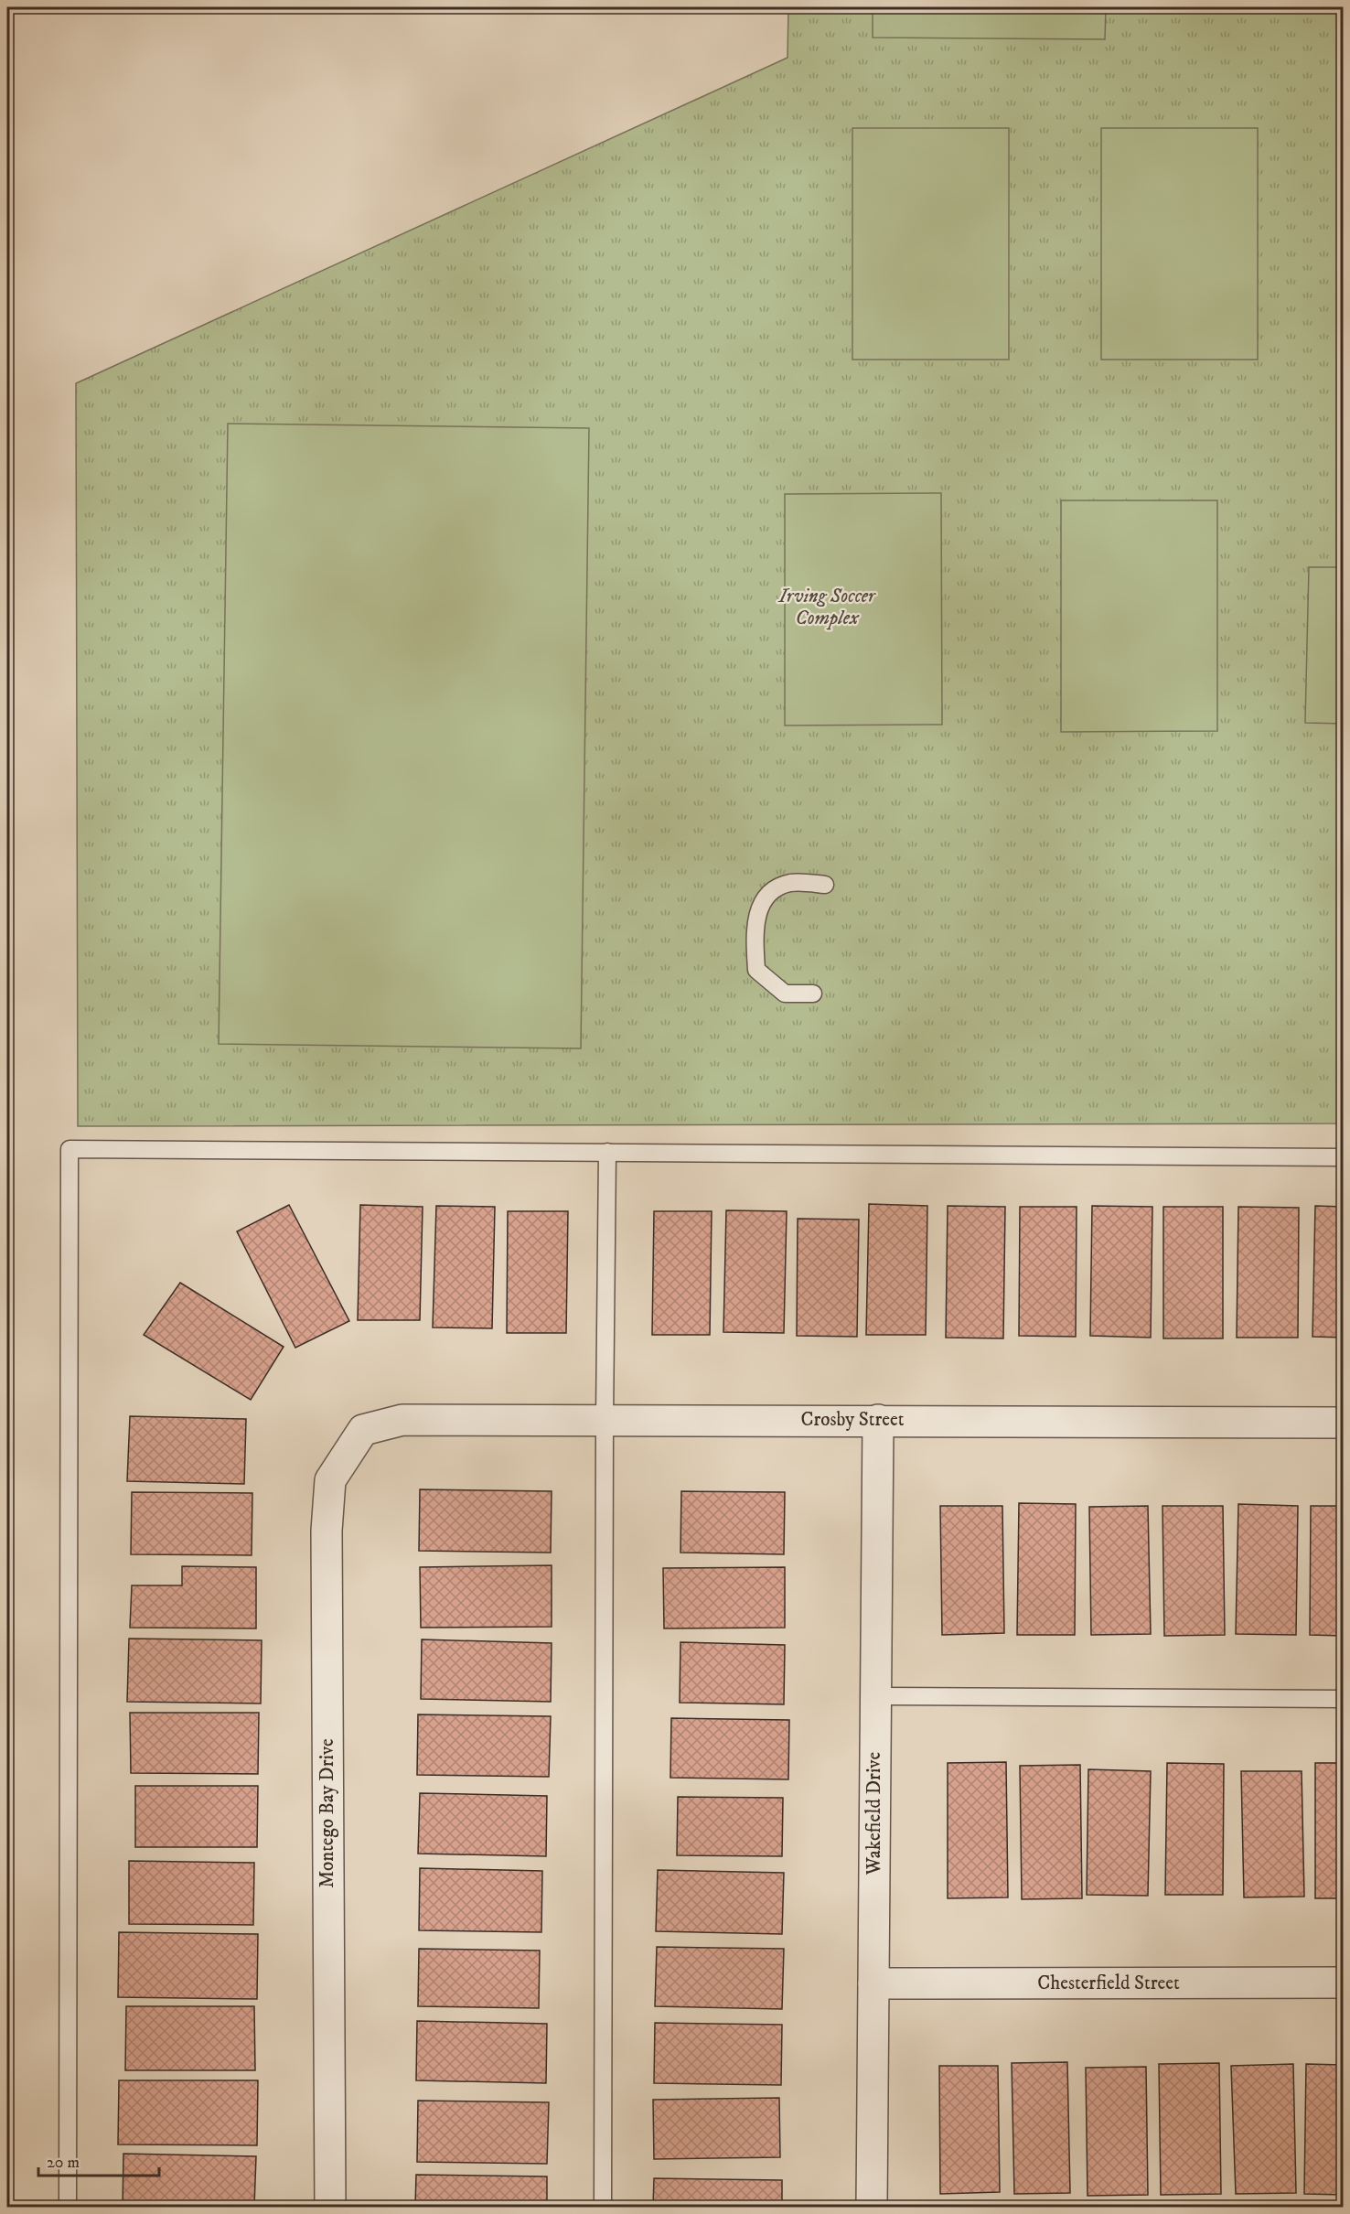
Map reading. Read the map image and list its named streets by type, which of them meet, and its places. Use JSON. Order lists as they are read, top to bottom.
{
  "streets": {
    "street": [
      "Crosby Street",
      "Montego Bay Drive",
      "Wakefield Drive",
      "Chesterfield Street"
    ]
  },
  "crossings": [
    ["Crosby Street", "Montego Bay Drive"],
    ["Crosby Street", "Wakefield Drive"],
    ["Wakefield Drive", "Chesterfield Street"]
  ],
  "parks": ["Irving Soccer Complex"],
  "scale_bar": "20 m"
}
